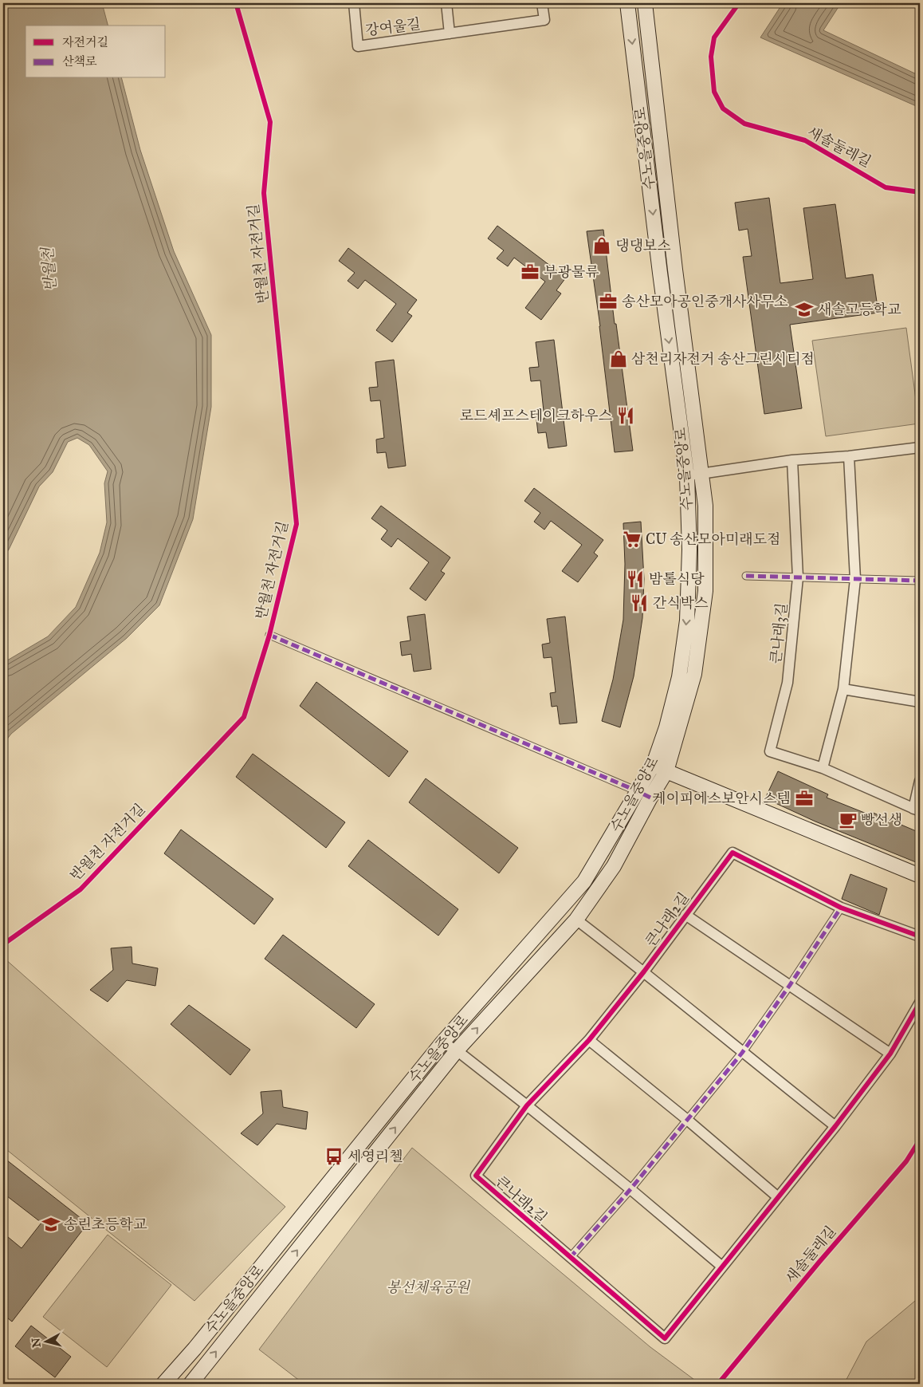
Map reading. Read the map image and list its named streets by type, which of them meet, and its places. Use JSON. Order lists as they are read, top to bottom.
{
  "streets": {
    "main road": ["수노을중앙로"],
    "street": ["강여울길", "큰나래3길", "큰나래2길"],
    "cycle path": ["새솔둘레길", "반월천 자전거길"]
  },
  "water": ["반월천"],
  "parks": ["봉선체육공원"],
  "places": {
    "shop": ["댕댕보스", "삼천리자전거 송산그린시티점"],
    "office": ["부광물류", "송산모아공인중개사사무소", "케이피에스보안시스템"],
    "school or university": ["새솔고등학교", "송린초등학교"],
    "restaurant": ["로드셰프스테이크하우스", "밤톨식당", "간식박스"],
    "supermarket": ["CU 송산모아미래도점"],
    "cafe": ["빵선생"],
    "bus stop": ["세영리첼"]
  },
  "legend": ["자전거길", "산책로"],
  "north": "left"
}
